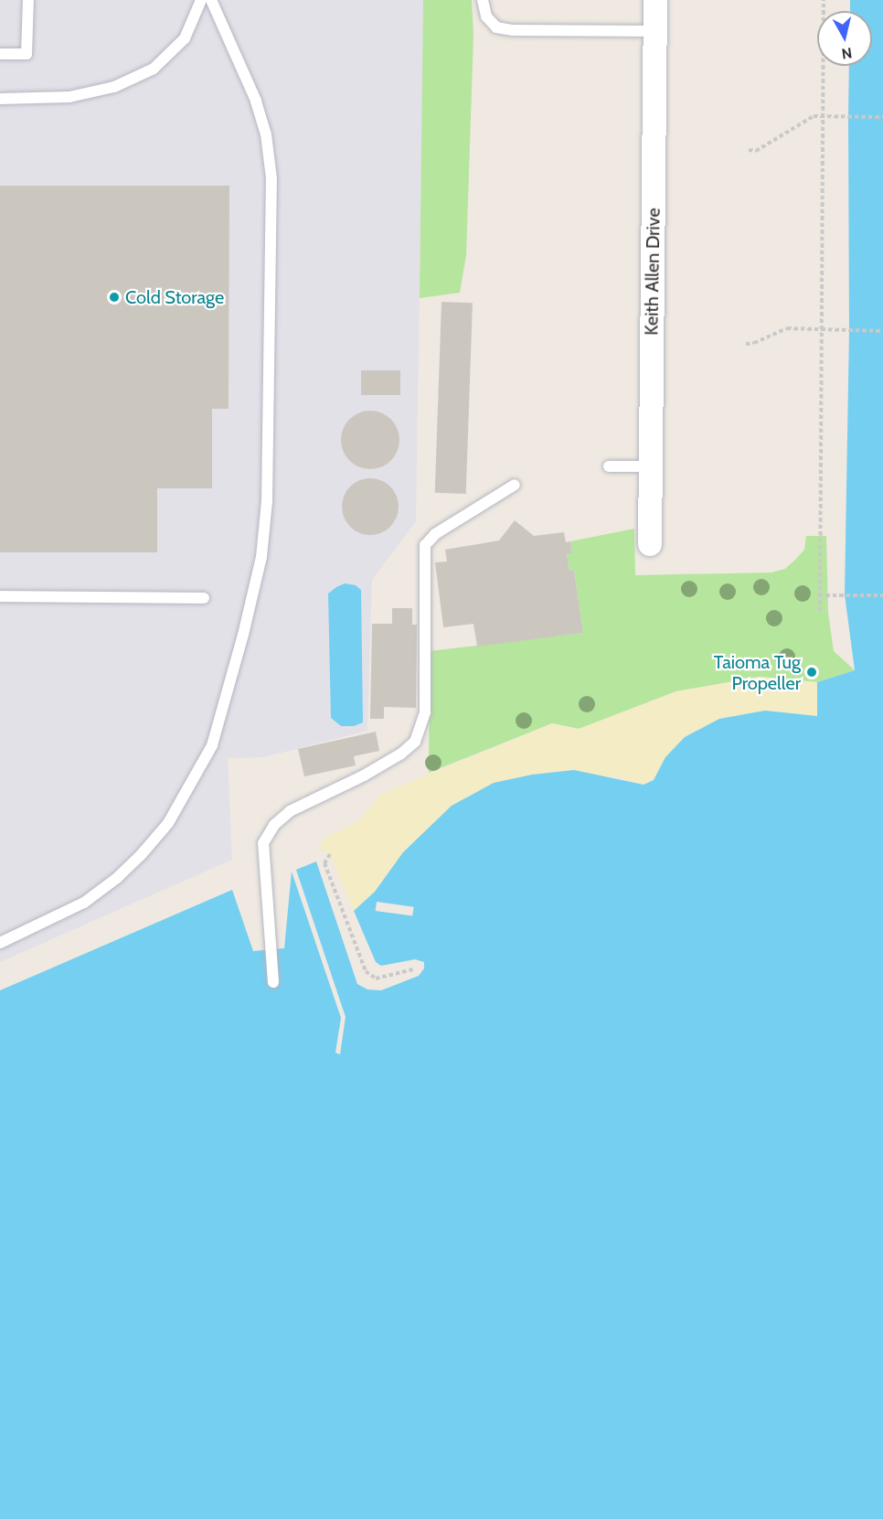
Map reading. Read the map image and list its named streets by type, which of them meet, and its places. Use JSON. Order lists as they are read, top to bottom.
{
  "streets": {
    "street": ["Keith Allen Drive"]
  },
  "places": ["Cold Storage", "Taioma Tug Propeller"],
  "north": "bottom"
}
